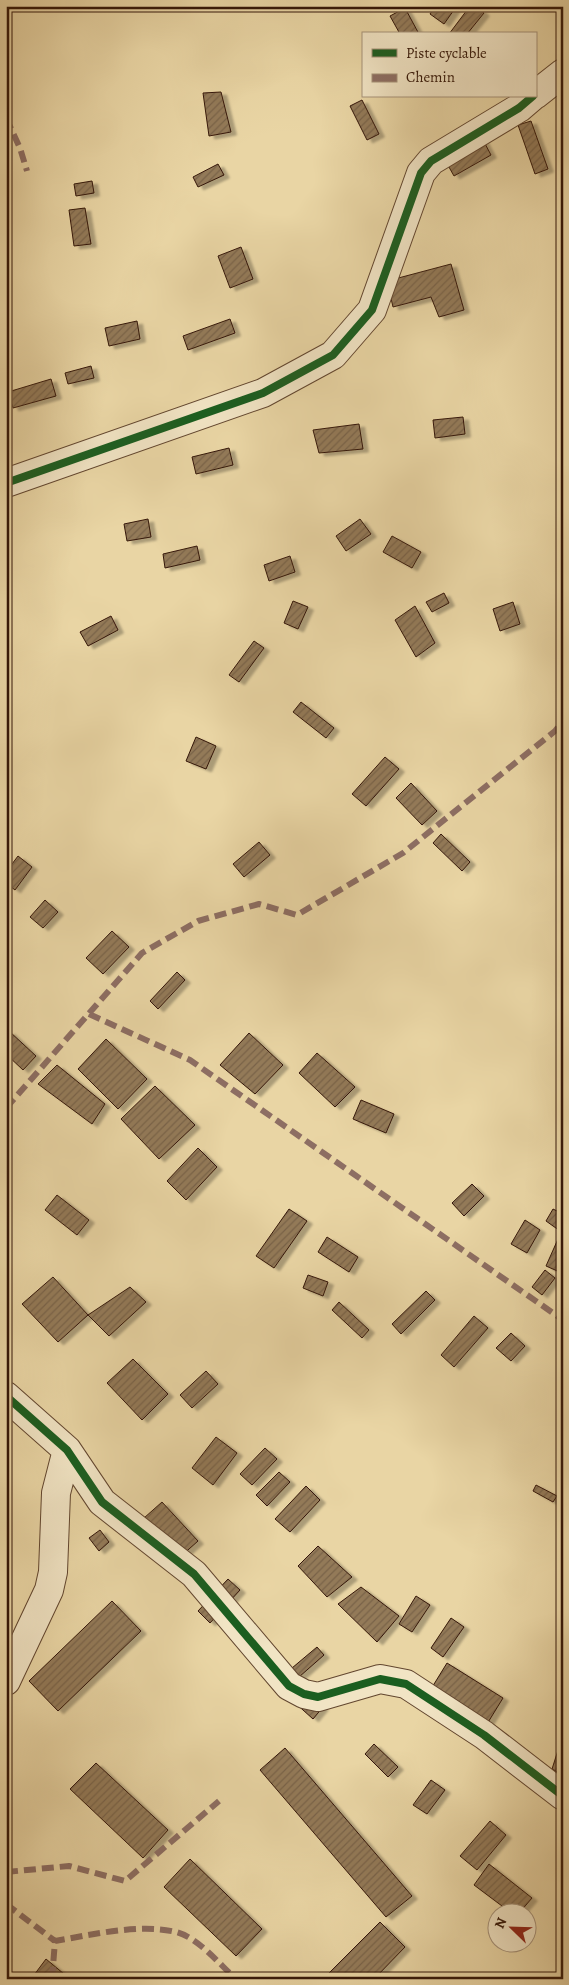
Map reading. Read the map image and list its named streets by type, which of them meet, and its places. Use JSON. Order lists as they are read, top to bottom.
{
  "legend": ["Piste cyclable", "Chemin"],
  "north": "top left"
}
